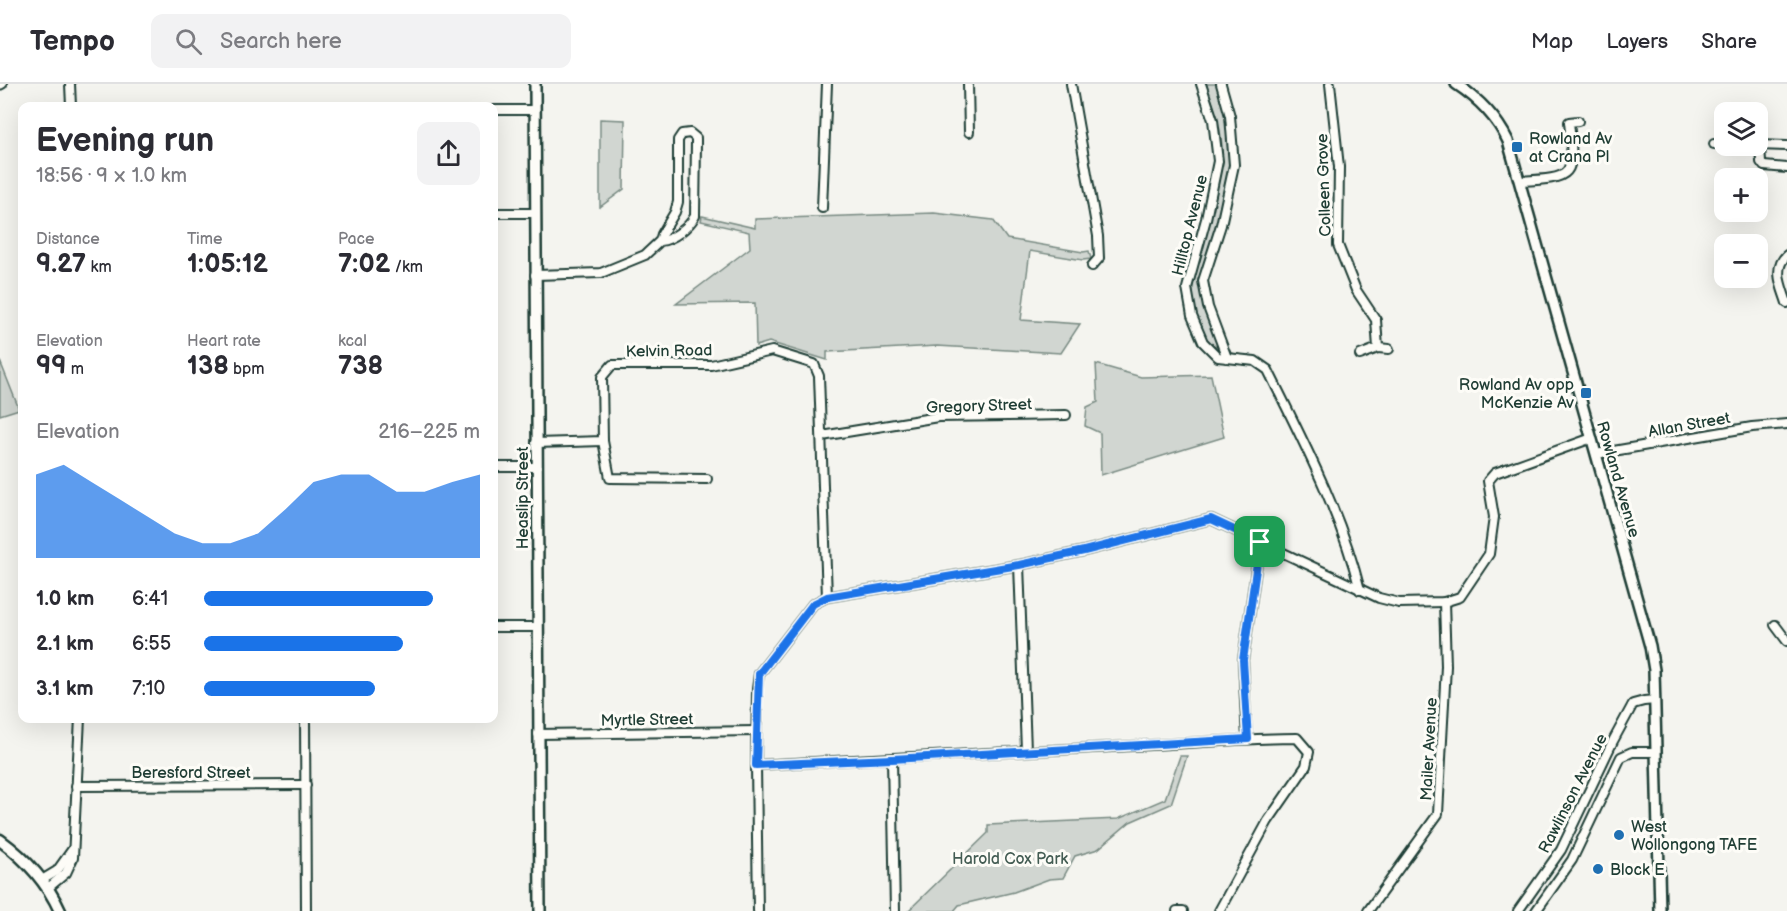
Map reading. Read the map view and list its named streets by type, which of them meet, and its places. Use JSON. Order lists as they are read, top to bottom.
{
  "streets": {
    "street": [
      "Colleen Grove",
      "Hilltop Avenue",
      "Kelvin Road",
      "Gregory Street",
      "Allan Street",
      "Rowland Avenue",
      "Heaslip Street",
      "Myrtle Street",
      "Mailer Avenue",
      "Beresford Street",
      "Rawlinson Avenue"
    ]
  },
  "crossings": [
    ["Kelvin Road", "Gregory Street"],
    ["Allan Street", "Rowland Avenue"],
    ["Rowland Avenue", "Rawlinson Avenue"],
    ["Heaslip Street", "Myrtle Street"]
  ],
  "parks": ["Harold Cox Park"],
  "places": {
    "transit": ["Rowland Av at Crana Pl", "Rowland Av opp McKenzie Av"],
    "other": ["West Wollongong TAFE", "Block E"]
  },
  "page": {
    "header": "Tempo",
    "search": "Search here",
    "nav": ["Map", "Layers", "Share"],
    "map_buttons": ["+", "−"],
    "heading": ["Evening run", "18:56 · 9 × 1.0 km"],
    "stats": [
      ["Distance", "9.27 km"],
      ["Time", "1:05:12"],
      ["Pace", "7:02 /km"],
      ["Elevation", "99 m"],
      ["Heart rate", "138 bpm"],
      ["kcal", "738"]
    ],
    "chart": ["Elevation", "216–225 m"],
    "list": [
      {
        "name": "1.0 km",
        "note": "6:41"
      },
      {
        "name": "2.1 km",
        "note": "6:55"
      },
      {
        "name": "3.1 km",
        "note": "7:10"
      }
    ]
  }
}
